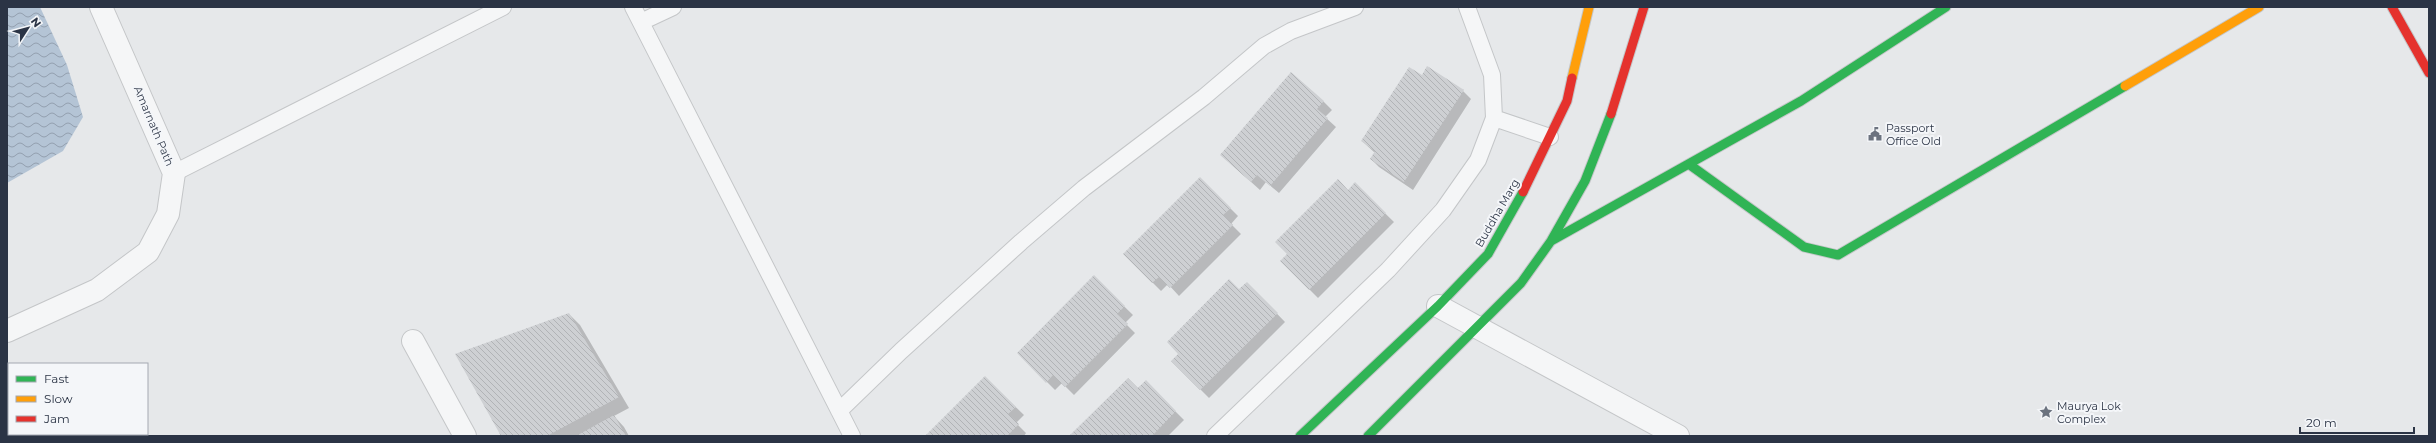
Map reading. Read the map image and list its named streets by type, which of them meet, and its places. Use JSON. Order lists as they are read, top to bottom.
{
  "streets": {
    "main road": ["Buddha Marg"],
    "street": ["Amarnath Path"]
  },
  "places": {
    "public building": ["Passport Office Old"],
    "place": ["Maurya Lok Complex"]
  },
  "legend": ["Fast", "Slow", "Jam"],
  "scale_bar": "20 m",
  "north": "top right"
}
